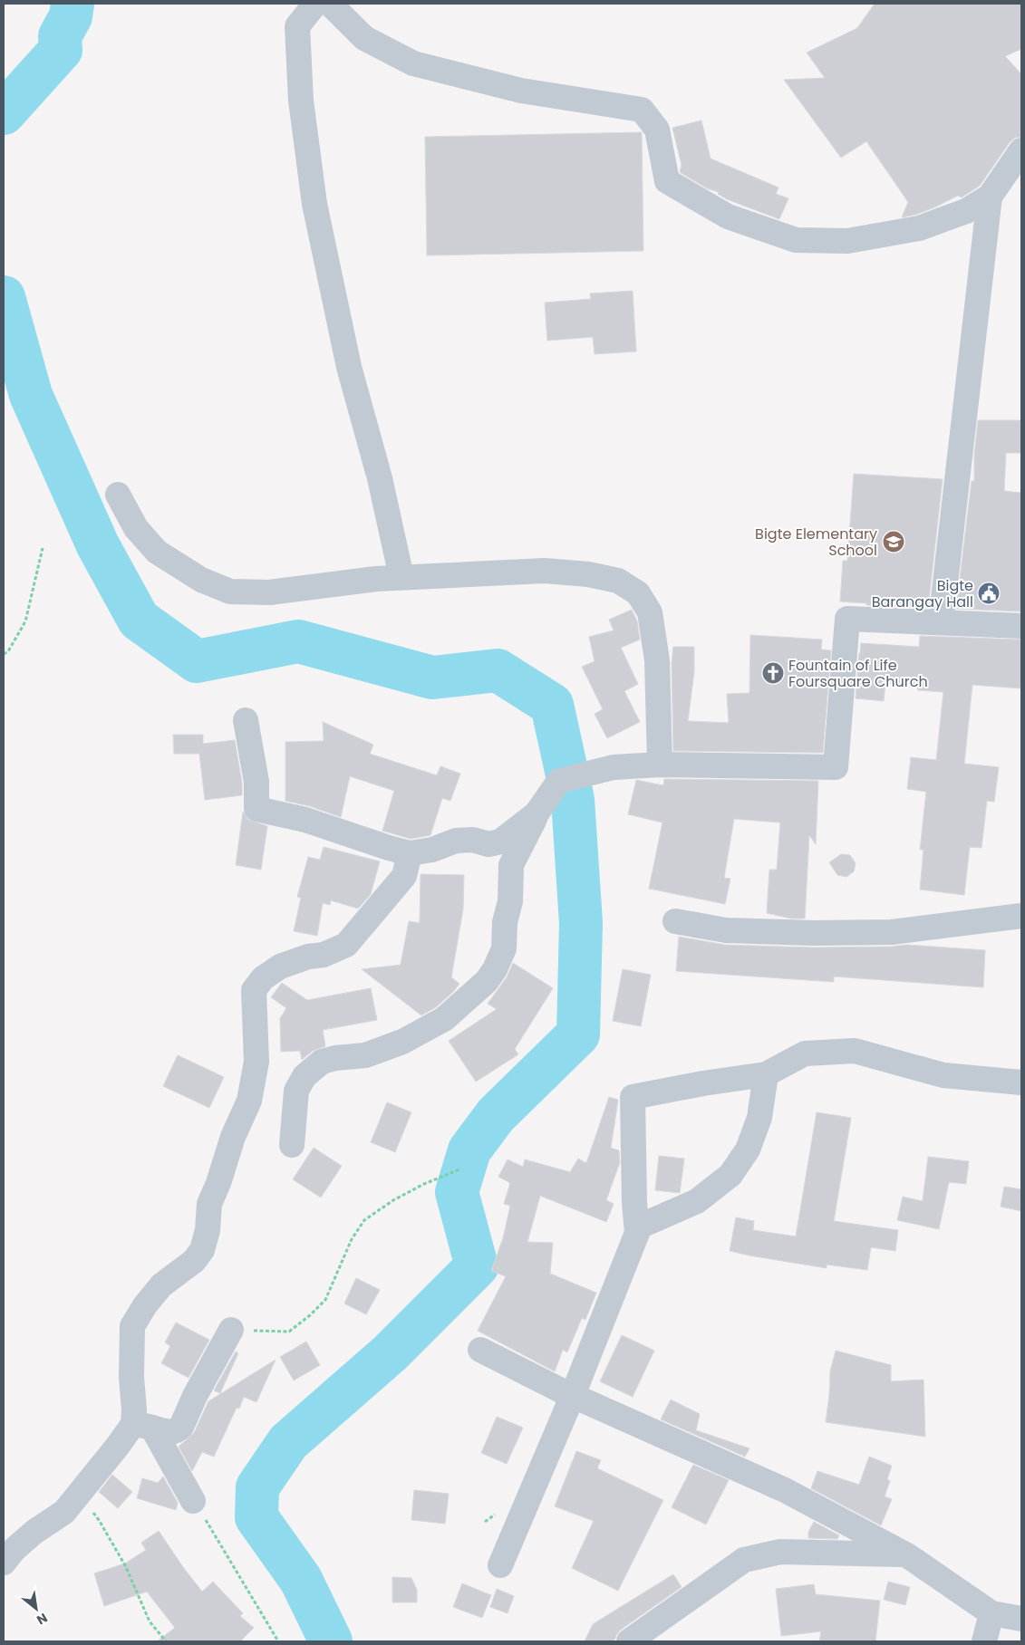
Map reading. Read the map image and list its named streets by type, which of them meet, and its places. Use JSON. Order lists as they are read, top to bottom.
{
  "places": {
    "school or university": ["Bigte Elementary School"],
    "public building": ["Bigte Barangay Hall"],
    "church": ["Fountain of Life Foursquare Church"]
  },
  "north": "bottom right"
}
